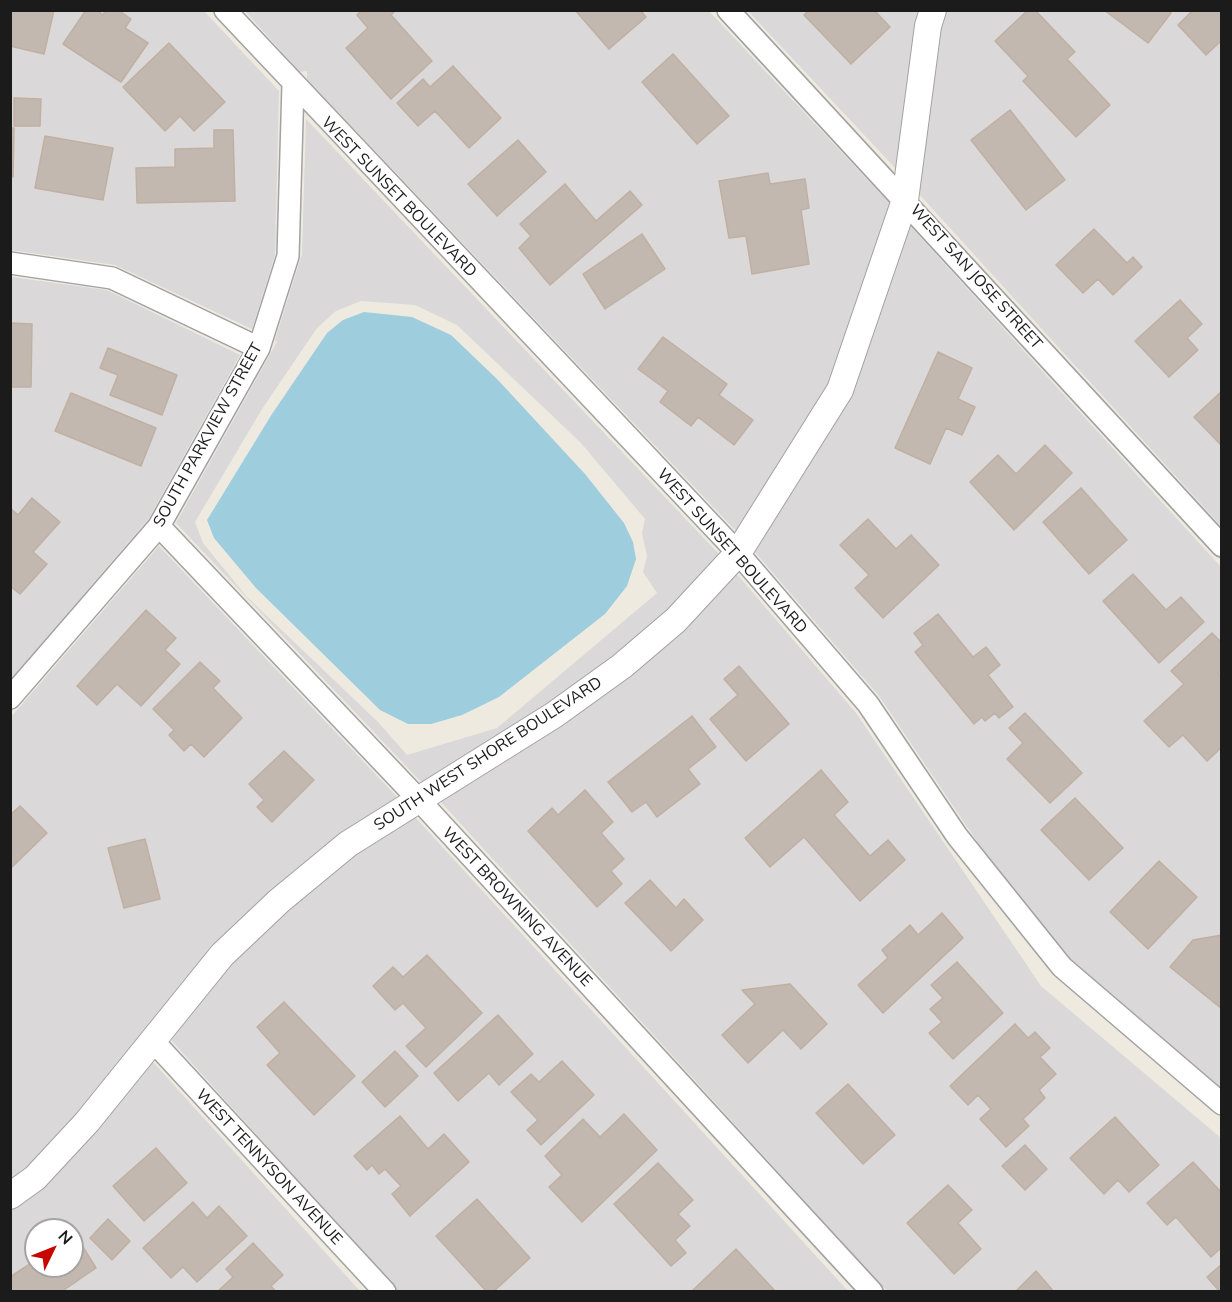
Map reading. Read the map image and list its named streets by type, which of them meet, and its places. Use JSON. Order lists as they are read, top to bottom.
{
  "streets": {
    "street": [
      "WEST SUNSET BOULEVARD",
      "WEST SAN JOSE STREET",
      "SOUTH PARKVIEW STREET",
      "SOUTH WEST SHORE BOULEVARD",
      "WEST BROWNING AVENUE",
      "WEST TENNYSON AVENUE"
    ]
  },
  "crossings": [
    ["WEST SUNSET BOULEVARD", "SOUTH PARKVIEW STREET"],
    ["WEST SUNSET BOULEVARD", "SOUTH WEST SHORE BOULEVARD"],
    ["WEST SAN JOSE STREET", "SOUTH WEST SHORE BOULEVARD"],
    ["SOUTH PARKVIEW STREET", "WEST BROWNING AVENUE"],
    ["SOUTH WEST SHORE BOULEVARD", "WEST BROWNING AVENUE"],
    ["SOUTH WEST SHORE BOULEVARD", "WEST TENNYSON AVENUE"]
  ],
  "north": "top right"
}
